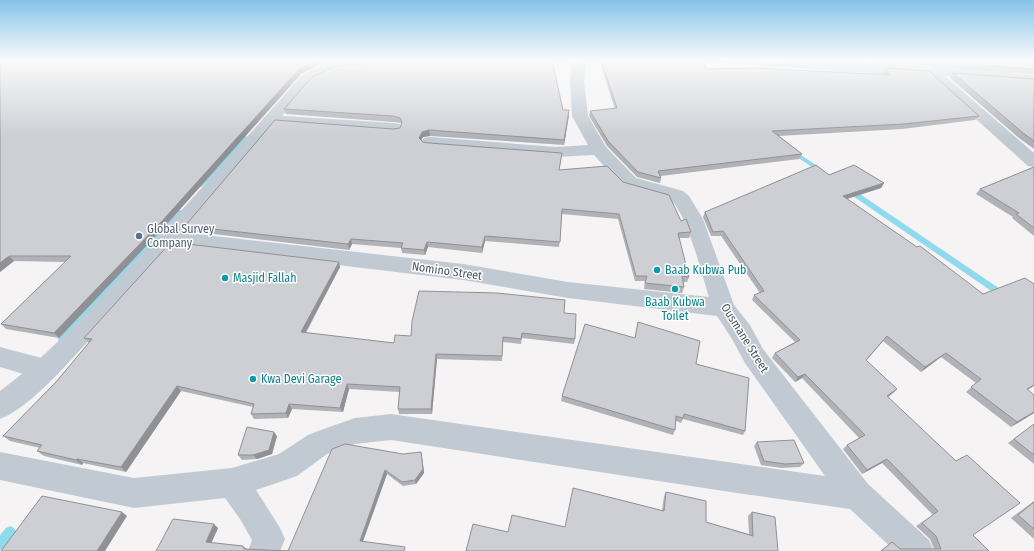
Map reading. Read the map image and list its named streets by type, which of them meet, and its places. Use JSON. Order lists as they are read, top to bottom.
{
  "streets": {
    "street": ["Nomino Street", "Ousmane Street"]
  },
  "crossings": [
    ["Nomino Street", "Ousmane Street"]
  ],
  "places": [
    "Global Survey Company",
    "Baab Kubwa Pub",
    "Masjid Fallah",
    "Baab Kubwa Toilet",
    "Kwa Devi Garage"
  ]
}
